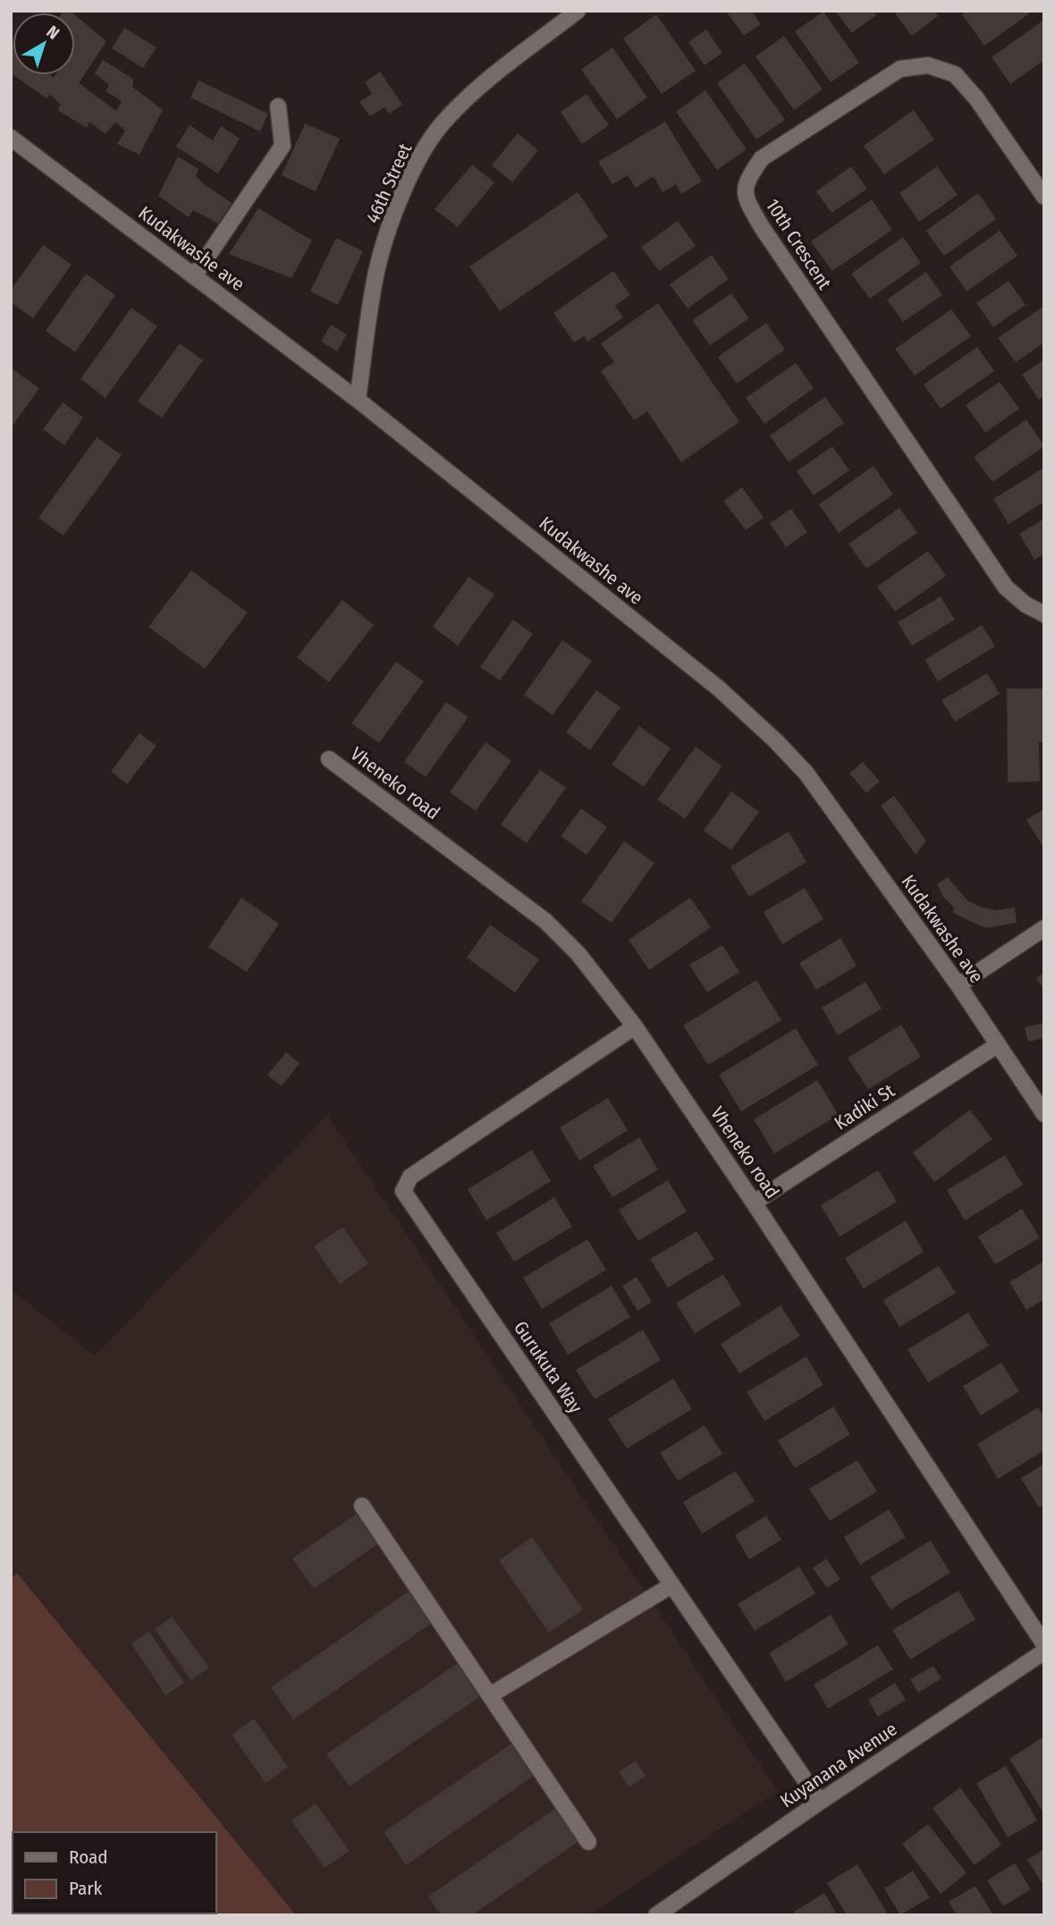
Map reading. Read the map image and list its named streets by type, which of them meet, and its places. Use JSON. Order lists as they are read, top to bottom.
{
  "streets": {
    "street": [
      "46th Street",
      "10th Crescent",
      "Kudakwashe ave",
      "Vheneko road",
      "Kadiki St",
      "Gurukuta Way",
      "Kuyanana Avenue"
    ]
  },
  "crossings": [
    ["46th Street", "Kudakwashe ave"],
    ["Kudakwashe ave", "Kadiki St"],
    ["Vheneko road", "Kadiki St"],
    ["Vheneko road", "Gurukuta Way"],
    ["Gurukuta Way", "Kuyanana Avenue"]
  ],
  "legend": ["Road", "Park"],
  "north": "top right"
}
